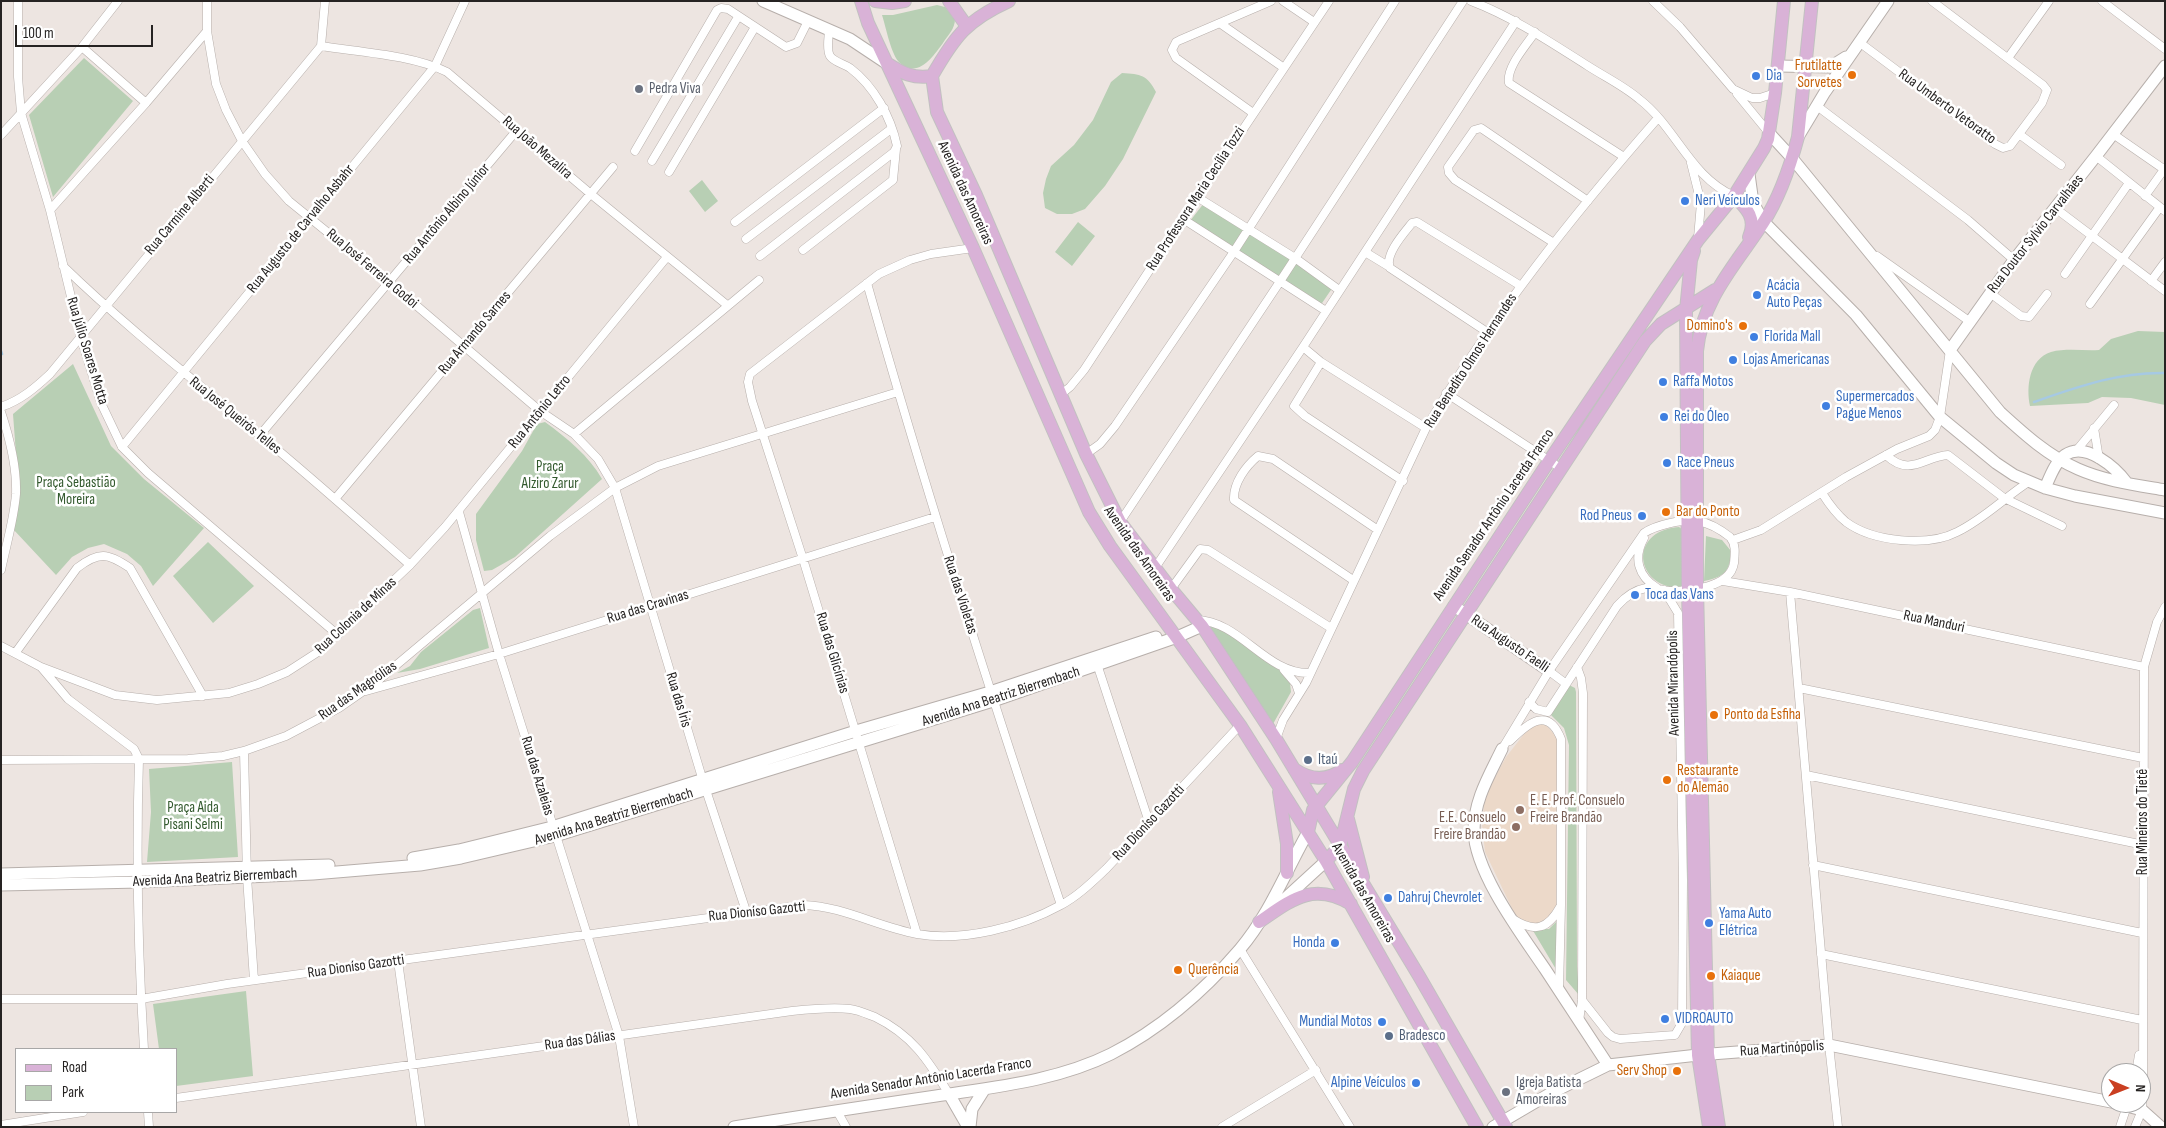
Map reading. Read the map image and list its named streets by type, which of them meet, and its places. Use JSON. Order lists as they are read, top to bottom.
{
  "streets": {
    "main road": ["Avenida das Amoreiras", "Avenida Senador Antônio Lacerda Franco", "Avenida Mirandópolis"],
    "street": [
      "Rua Umberto Vetoratto",
      "Rua João Mezalira",
      "Rua Professora Maria Cecília Tozzi",
      "Rua Antônio Albino Júnior",
      "Rua Carmine Alberti",
      "Rua Augusto de Carvalho Asbahr",
      "Rua Doutor Sylvio Carvalhães",
      "Rua José Ferreira Godoi",
      "Rua Armando Sarnes",
      "Rua Júlio Soares Motta",
      "Rua Benedito Olmos Hernandes",
      "Rua Antônio Letro",
      "Rua José Queirós Telles",
      "Rua das Violetas",
      "Rua das Cravinas",
      "Rua Colonia de Minas",
      "Rua Manduri",
      "Rua Augusto Faelli",
      "Rua das Glicínias",
      "Rua das Magnólias",
      "Avenida Ana Beatriz Bierrembach",
      "Rua das Íris",
      "Rua das Azaleias",
      "Rua Mineiros do Tietê",
      "Rua Dioníso Gazotti",
      "Rua das Dálias",
      "Rua Martinópolis"
    ]
  },
  "crossings": [
    ["Rua João Mezalira", "Rua Antônio Albino Júnior"],
    ["Rua João Mezalira", "Rua Carmine Alberti"],
    ["Rua João Mezalira", "Rua Augusto de Carvalho Asbahr"],
    ["Rua João Mezalira", "Rua Armando Sarnes"],
    ["Rua João Mezalira", "Rua Antônio Letro"],
    ["Avenida das Amoreiras", "Rua Professora Maria Cecília Tozzi"],
    ["Avenida das Amoreiras", "Rua Benedito Olmos Hernandes"],
    ["Avenida das Amoreiras", "Avenida Senador Antônio Lacerda Franco"],
    ["Avenida das Amoreiras", "Avenida Ana Beatriz Bierrembach"],
    ["Avenida das Amoreiras", "Rua Dioníso Gazotti"],
    ["Avenida das Amoreiras", "Rua Martinópolis"],
    ["Rua Antônio Albino Júnior", "Rua José Ferreira Godoi"],
    ["Rua Antônio Albino Júnior", "Rua José Queirós Telles"],
    ["Rua Carmine Alberti", "Rua José Ferreira Godoi"],
    ["Rua Carmine Alberti", "Rua Júlio Soares Motta"],
    ["Rua Carmine Alberti", "Rua José Queirós Telles"],
    ["Rua Augusto de Carvalho Asbahr", "Rua José Ferreira Godoi"],
    ["Rua Augusto de Carvalho Asbahr", "Rua Júlio Soares Motta"],
    ["Rua Augusto de Carvalho Asbahr", "Rua José Queirós Telles"],
    ["Rua José Ferreira Godoi", "Rua Armando Sarnes"],
    ["Rua José Ferreira Godoi", "Rua Antônio Letro"],
    ["Rua José Ferreira Godoi", "Rua das Magnólias"],
    ["Rua José Ferreira Godoi", "Rua das Íris"],
    ["Rua Armando Sarnes", "Rua José Queirós Telles"],
    ["Rua Júlio Soares Motta", "Rua José Queirós Telles"],
    ["Rua Júlio Soares Motta", "Rua Colonia de Minas"],
    ["Rua Antônio Letro", "Rua José Queirós Telles"],
    ["Rua Antônio Letro", "Rua Colonia de Minas"],
    ["Rua Antônio Letro", "Rua das Azaleias"],
    ["Rua José Queirós Telles", "Rua Colonia de Minas"],
    ["Avenida Senador Antônio Lacerda Franco", "Rua Augusto Faelli"],
    ["Avenida Senador Antônio Lacerda Franco", "Avenida Mirandópolis"],
    ["Avenida Senador Antônio Lacerda Franco", "Rua das Dálias"],
    ["Rua das Violetas", "Rua das Cravinas"],
    ["Rua das Violetas", "Rua das Glicínias"],
    ["Rua das Violetas", "Rua das Magnólias"],
    ["Rua das Violetas", "Avenida Ana Beatriz Bierrembach"],
    ["Rua das Violetas", "Rua Dioníso Gazotti"],
    ["Rua das Cravinas", "Rua das Glicínias"],
    ["Rua das Cravinas", "Rua das Magnólias"],
    ["Rua das Cravinas", "Rua das Íris"],
    ["Rua das Cravinas", "Rua das Azaleias"],
    ["Rua Manduri", "Rua Mineiros do Tietê"],
    ["Rua das Glicínias", "Rua das Magnólias"],
    ["Rua das Glicínias", "Avenida Ana Beatriz Bierrembach"],
    ["Rua das Glicínias", "Rua Dioníso Gazotti"],
    ["Avenida Mirandópolis", "Rua Martinópolis"],
    ["Rua das Magnólias", "Rua das Íris"],
    ["Rua das Magnólias", "Rua das Azaleias"],
    ["Avenida Ana Beatriz Bierrembach", "Rua das Íris"],
    ["Avenida Ana Beatriz Bierrembach", "Rua das Azaleias"],
    ["Rua das Íris", "Rua Dioníso Gazotti"],
    ["Rua das Azaleias", "Rua Dioníso Gazotti"],
    ["Rua das Azaleias", "Rua das Dálias"]
  ],
  "parks": ["Praça Alziro Zarur", "Praça Sebastião Moreira", "Praça Aida Pisani Selmi"],
  "places": [
    "Frutilatte Sorvetes",
    "Dia",
    "Pedra Viva",
    "Neri Veículos",
    "Acácia Auto Peças",
    "Domino's",
    "Florida Mall",
    "Lojas Americanas",
    "Raffa Motos",
    "Supermercados Pague Menos",
    "Rei do Óleo",
    "Race Pneus",
    "Bar do Ponto",
    "Rod Pneus",
    "Toca das Vans",
    "Ponto da Esfiha",
    "Itaú",
    "Restaurante do Alemão",
    "E. E. Prof. Consuelo Freire Brandão",
    "E.E. Consuelo Freire Brandão",
    "Dahruj Chevrolet",
    "Yama Auto Elétrica",
    "Honda",
    "Querência",
    "Kaiaque",
    "VIDROAUTO",
    "Mundial Motos",
    "Bradesco",
    "Serv Shop",
    "Alpine Veículos",
    "Igreja Batista Amoreiras"
  ],
  "legend": ["Road", "Park"],
  "scale_bar": "100 m",
  "north": "right"
}
